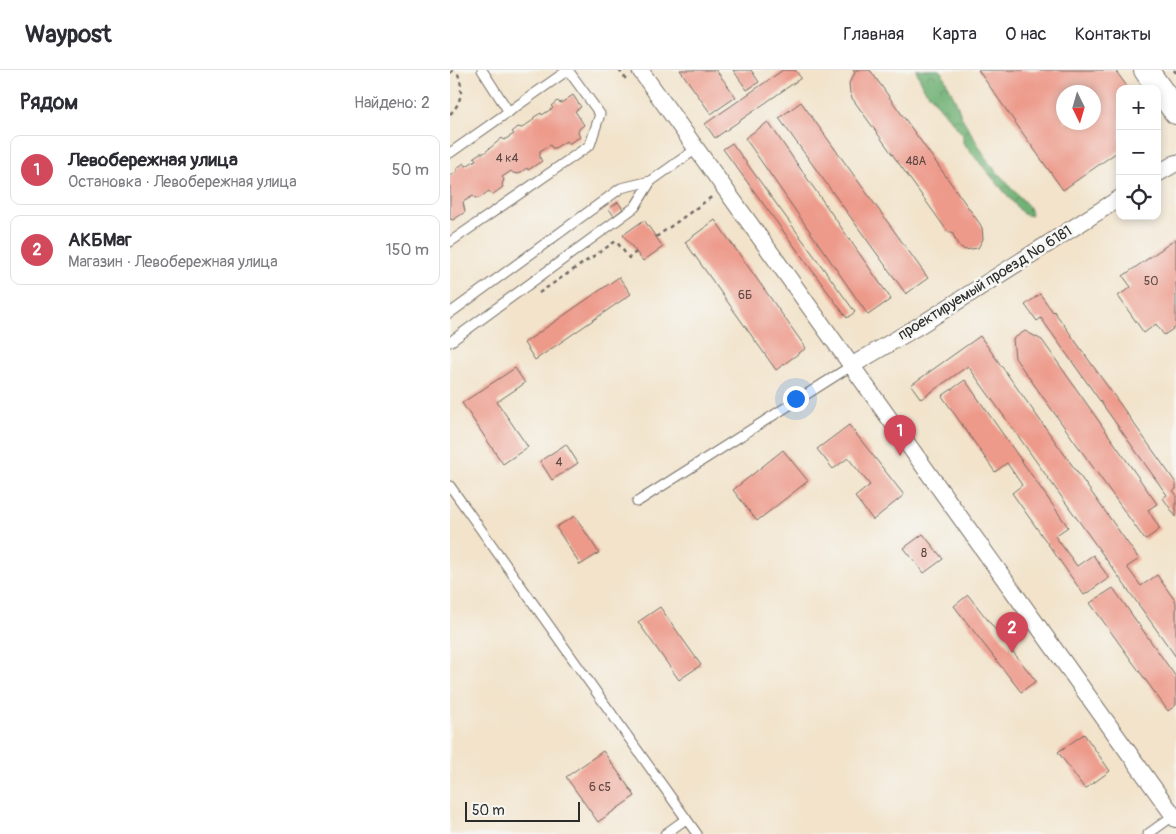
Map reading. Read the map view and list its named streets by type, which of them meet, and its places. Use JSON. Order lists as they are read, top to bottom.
{
  "streets": {
    "street": ["проектируемый проезд № 6181"]
  },
  "house_numbers": [
    "4 к4",
    "48А",
    "50",
    "6Б",
    "4",
    "8",
    "6 с5"
  ],
  "scale_bar": "50 m",
  "north": "bottom",
  "page": {
    "header": "Waypost",
    "nav": [
      "Главная",
      "Карта",
      "О нас",
      "Контакты"
    ],
    "heading": ["Рядом", "Найдено: 2"],
    "map_buttons": ["+", "−"],
    "list": [
      {
        "mark": "1",
        "name": "Левобережная улица",
        "note": "Остановка · Левобережная улица",
        "value": "50 m"
      },
      {
        "mark": "2",
        "name": "АКБМаг",
        "note": "Магазин · Левобережная улица",
        "value": "150 m"
      }
    ],
    "pins": ["1", "2"],
    "scale": "50 m"
  }
}
